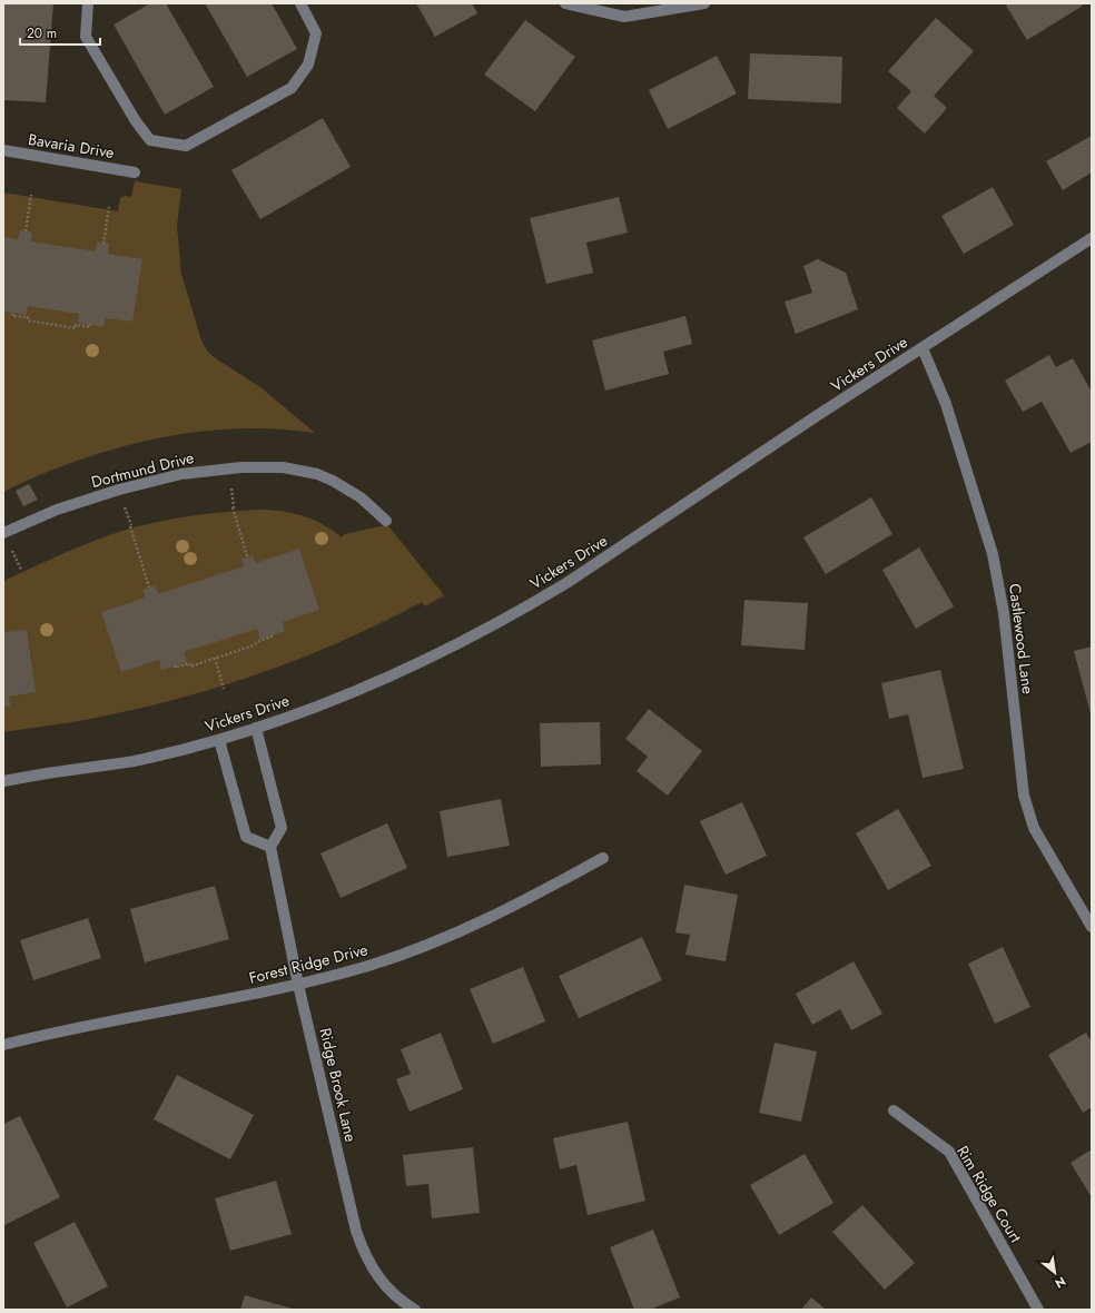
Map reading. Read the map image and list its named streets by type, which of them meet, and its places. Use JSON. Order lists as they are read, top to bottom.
{
  "streets": {
    "street": [
      "Bavaria Drive",
      "Vickers Drive",
      "Dortmund Drive",
      "Castlewood Lane",
      "Forest Ridge Drive",
      "Ridge Brook Lane",
      "Rim Ridge Court"
    ]
  },
  "crossings": [
    ["Vickers Drive", "Castlewood Lane"],
    ["Forest Ridge Drive", "Ridge Brook Lane"]
  ],
  "scale_bar": "20 m",
  "north": "bottom right"
}
